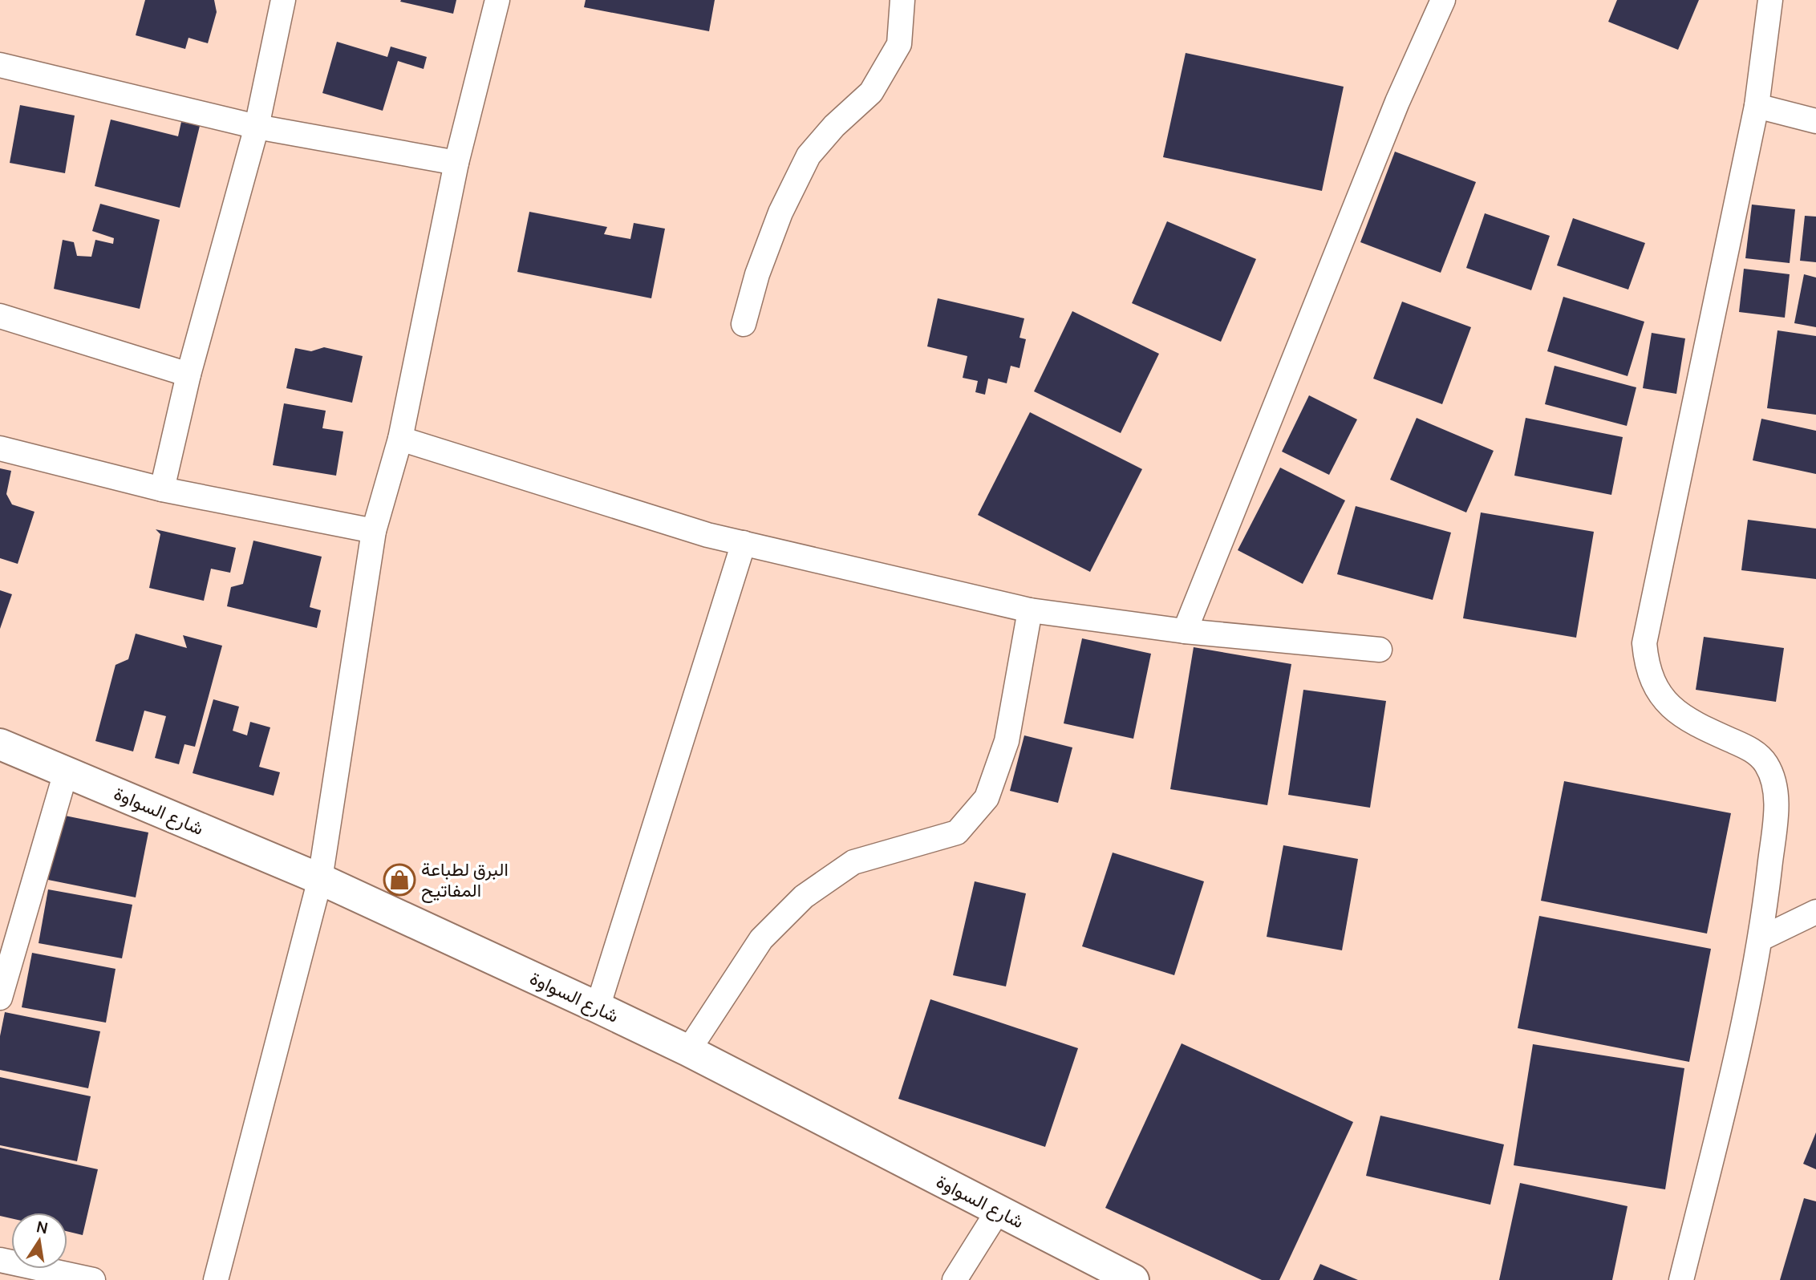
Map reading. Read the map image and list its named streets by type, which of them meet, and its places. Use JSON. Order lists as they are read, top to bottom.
{
  "streets": {
    "street": ["شارع السواوة"]
  },
  "places": {
    "shop": ["البرق لطباعة المفاتيح"]
  },
  "north": "top"
}
